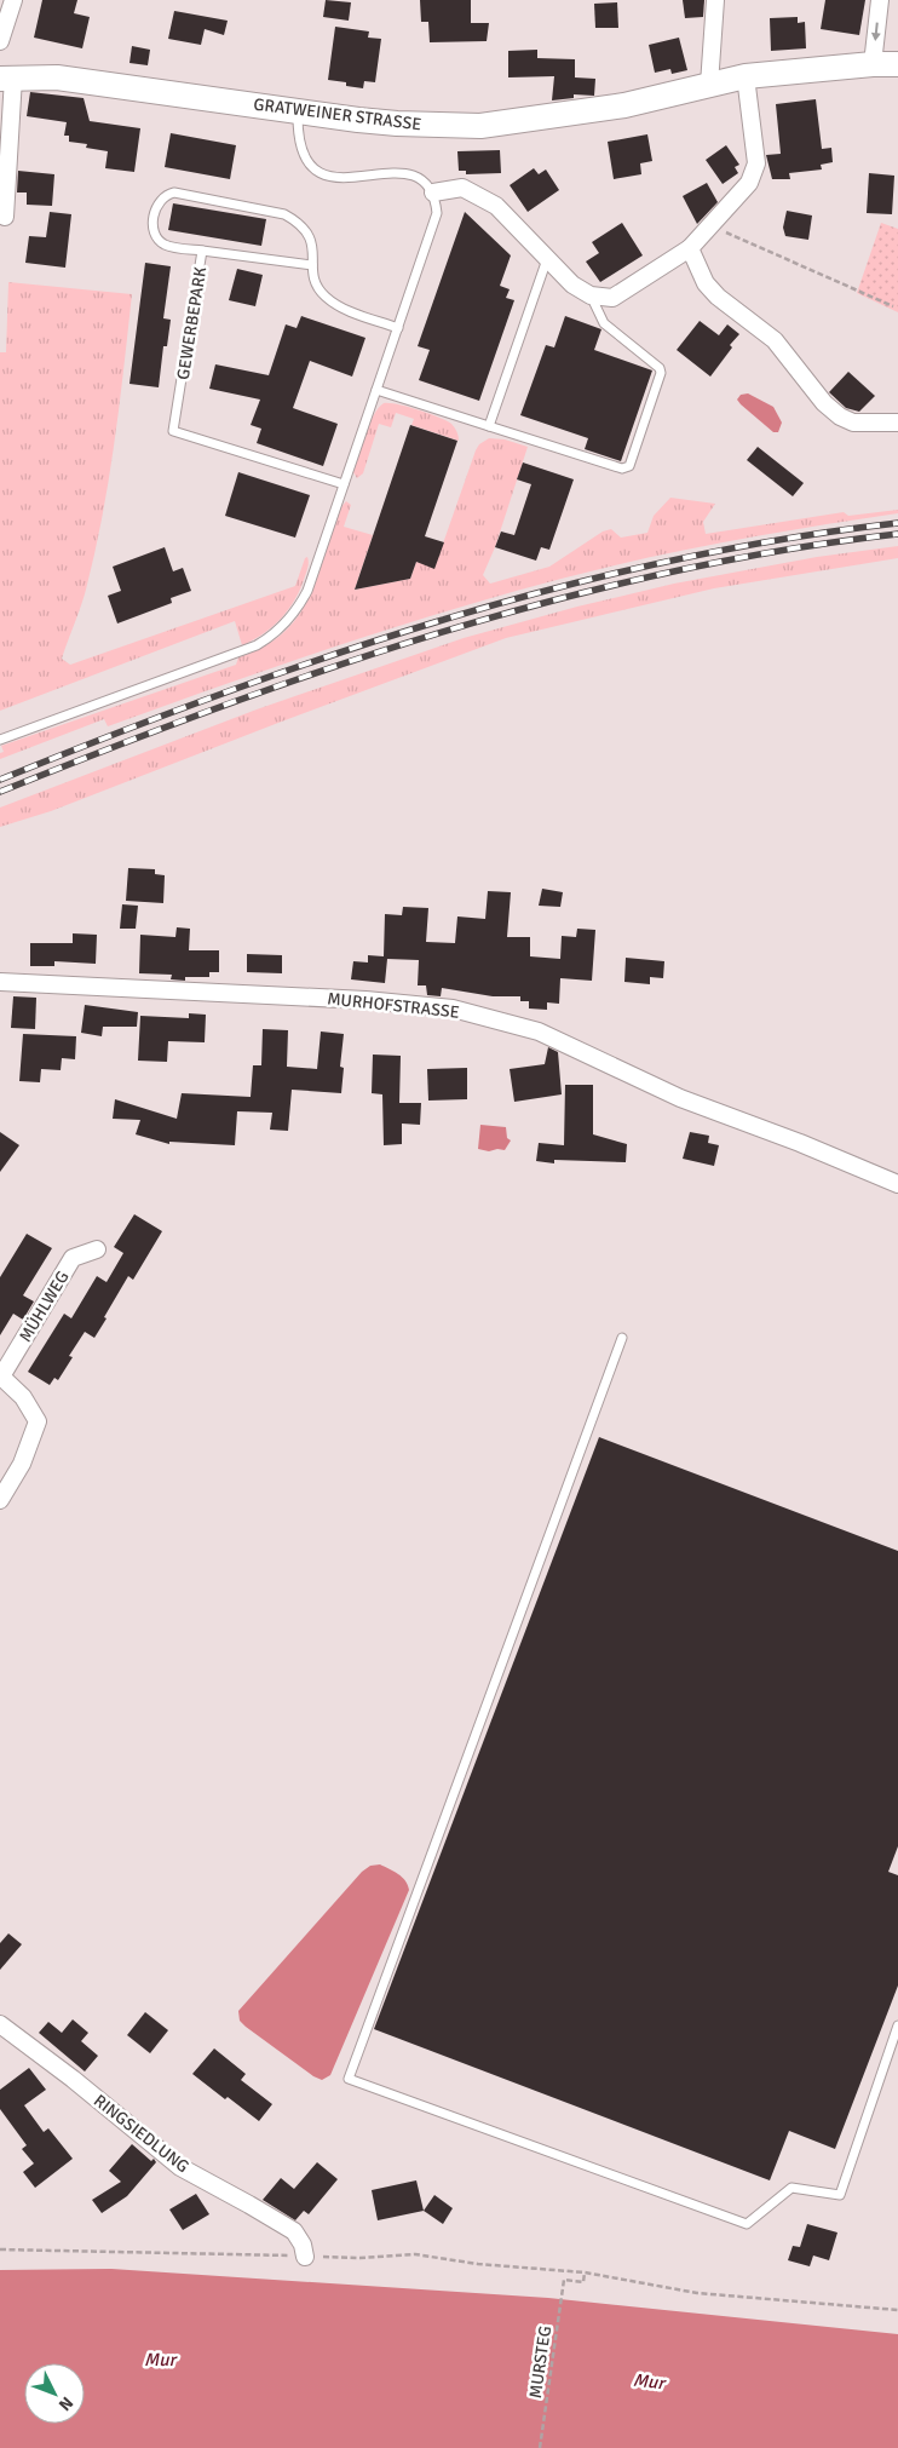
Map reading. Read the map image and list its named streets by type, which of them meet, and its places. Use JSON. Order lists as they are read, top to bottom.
{
  "streets": {
    "main road": ["GRATWEINER STRASSE"],
    "street": ["MURHOFSTRASSE", "MÜHLWEG", "RINGSIEDLUNG"],
    "lane": ["GEWERBEPARK"],
    "path": ["MURSTEG"]
  },
  "water": ["Mur"],
  "north": "bottom right"
}
